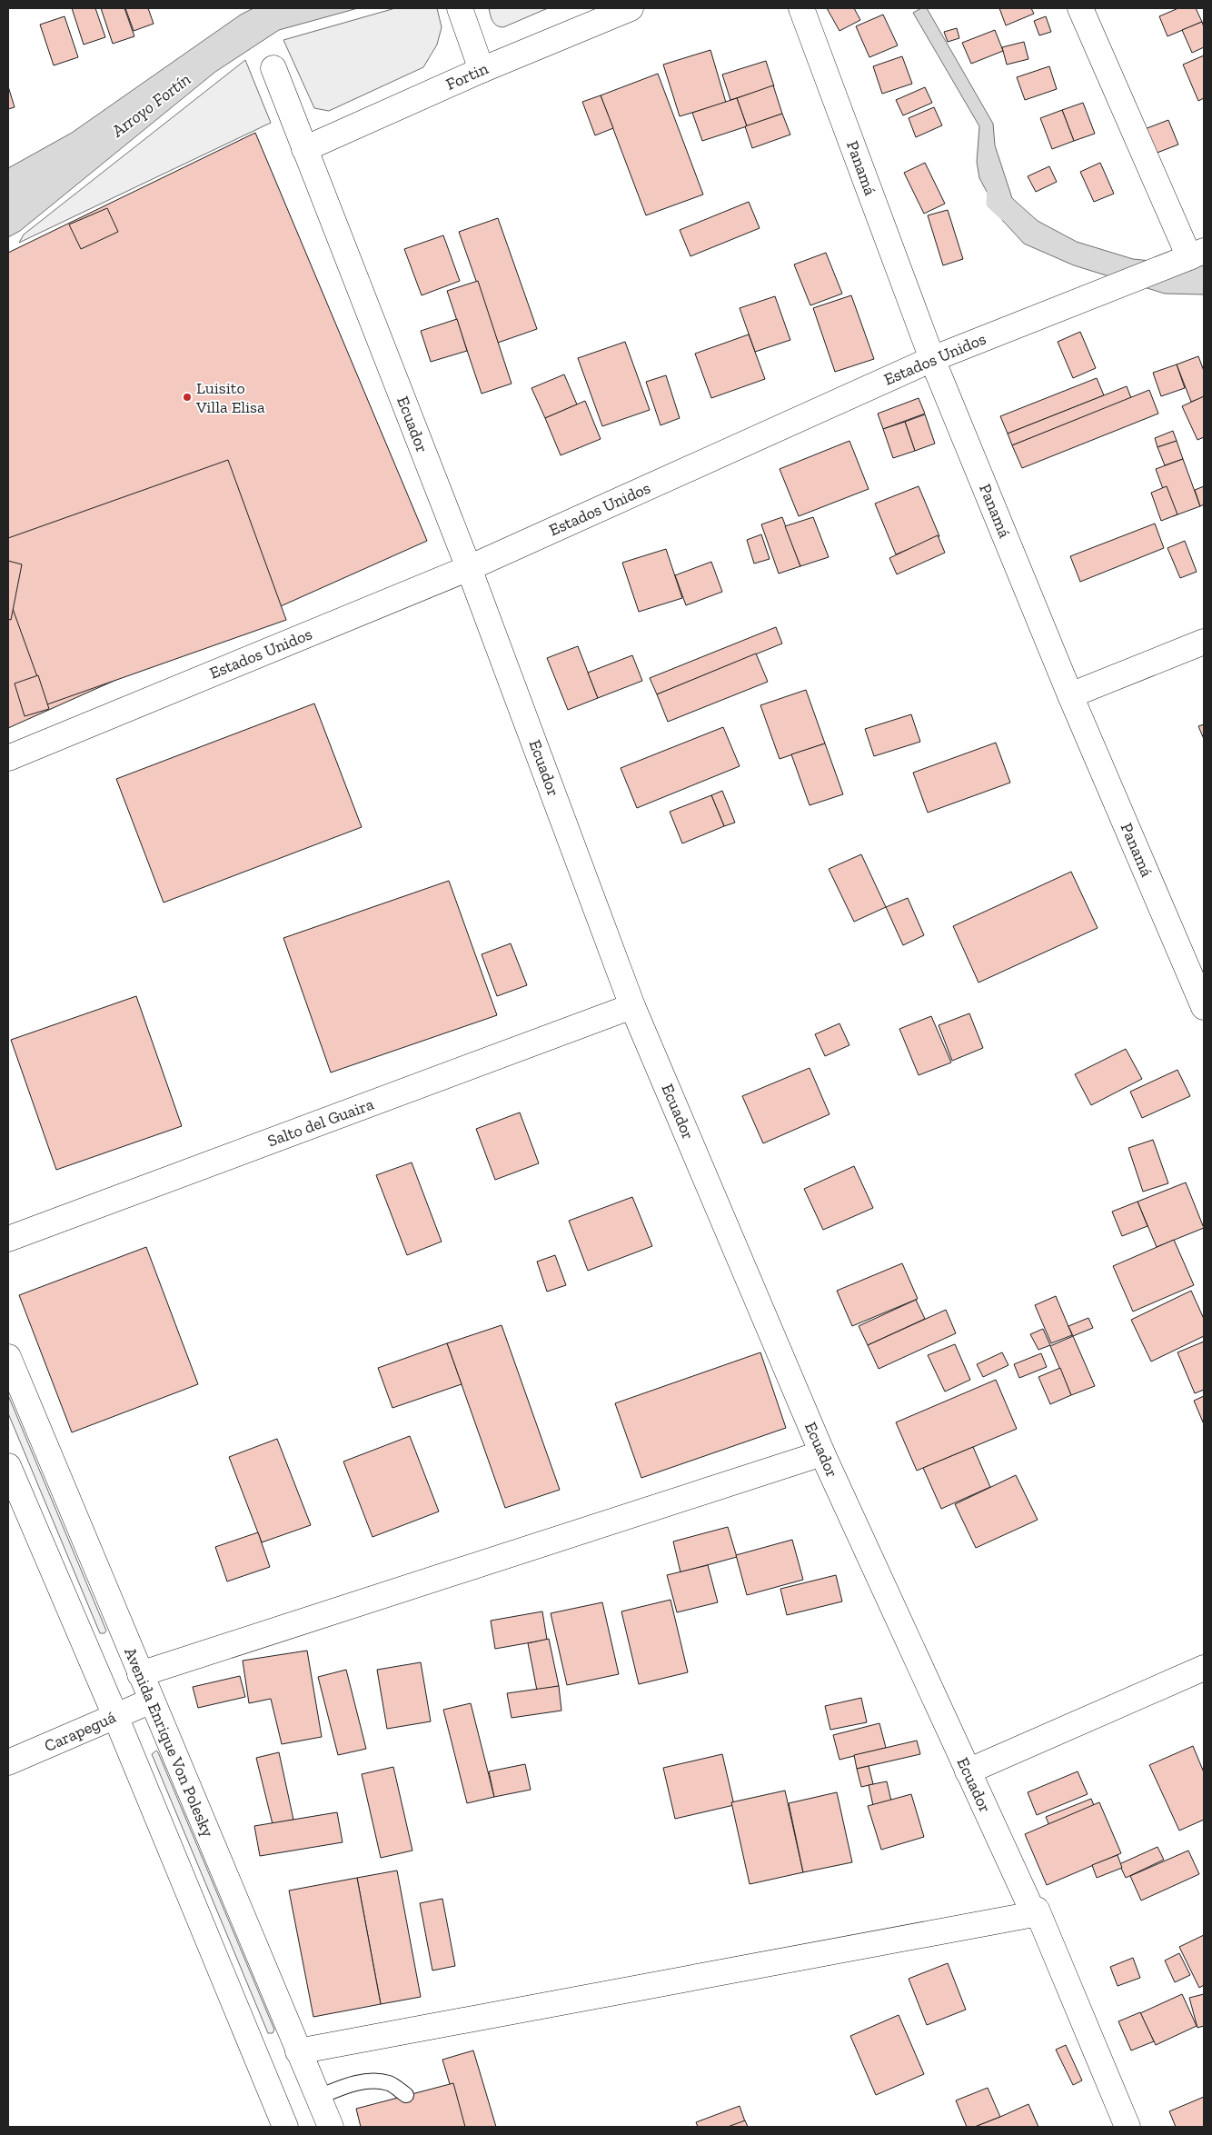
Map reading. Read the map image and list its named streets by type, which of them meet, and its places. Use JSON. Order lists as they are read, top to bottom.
{
  "streets": {
    "street": [
      "Fortin",
      "Panamá",
      "Estados Unidos",
      "Ecuador",
      "Salto del Guaira",
      "Carapeguá",
      "Avenida Enrique Von Polesky"
    ]
  },
  "crossings": [
    ["Fortin", "Ecuador"],
    ["Panamá", "Estados Unidos"],
    ["Estados Unidos", "Ecuador"],
    ["Ecuador", "Salto del Guaira"],
    ["Carapeguá", "Avenida Enrique Von Polesky"]
  ],
  "water": ["Arroyo Fortín"],
  "places": ["Luisito Villa Elisa"]
}
